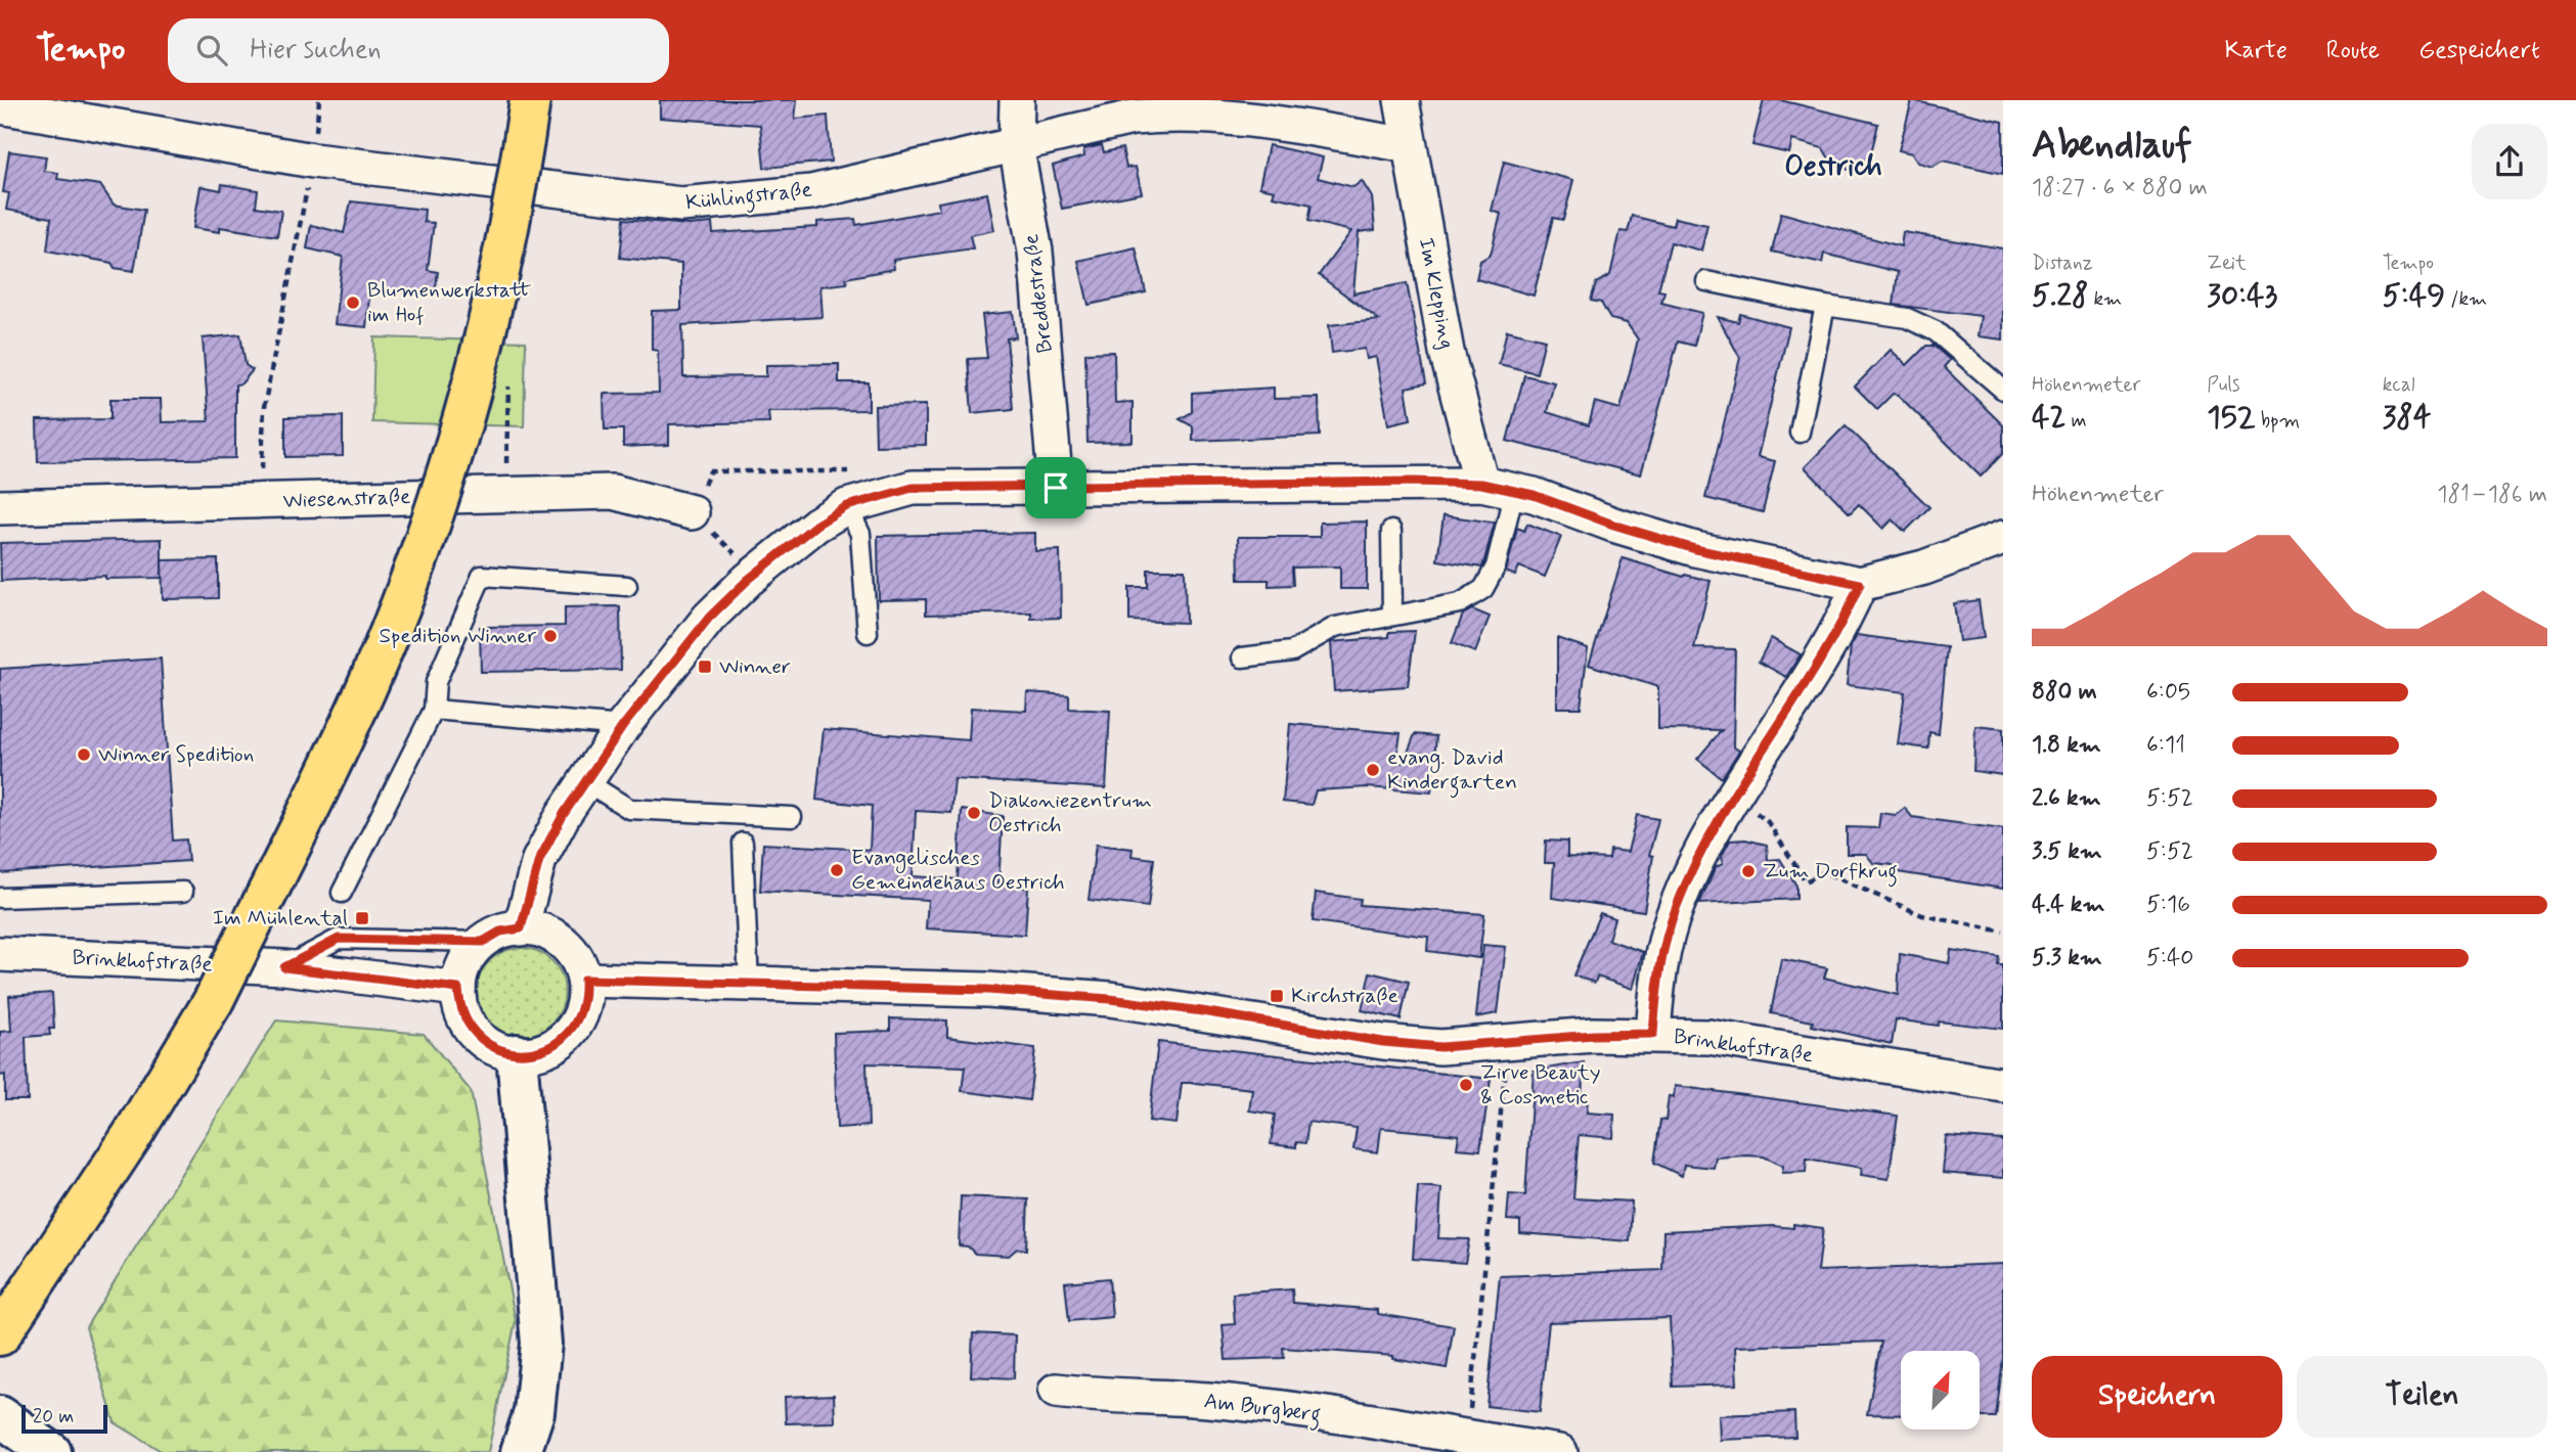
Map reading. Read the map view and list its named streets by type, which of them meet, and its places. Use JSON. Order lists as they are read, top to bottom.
{
  "streets": {
    "street": [
      "Kühlingstraße",
      "Breddestraße",
      "Im Klepping",
      "Wiesenstraße",
      "Brinkhofstraße",
      "Am Burgberg"
    ]
  },
  "crossings": [
    ["Kühlingstraße", "Breddestraße"],
    ["Kühlingstraße", "Im Klepping"]
  ],
  "districts": ["Oestrich"],
  "places": {
    "other": [
      "Blumenwerkstatt im Hof",
      "Spedition Winner",
      "Winner Spedition",
      "evang. David Kindergarten",
      "Diakoniezentrum Oestrich",
      "Evangelisches Gemeindehaus Oestrich",
      "Zum Dorfkrug",
      "Zirve Beauty & Cosmetic"
    ],
    "transit": ["Winner", "Im Mühlental", "Kirchstraße"]
  },
  "scale_bar": "20 m",
  "north": "top right",
  "page": {
    "header": "Tempo",
    "search": "Hier suchen",
    "nav": ["Karte", "Route", "Gespeichert"],
    "heading": ["Abendlauf", "18:27 · 6 × 880 m"],
    "stats": [
      ["Distanz", "5.28 km"],
      ["Zeit", "30:43"],
      ["Tempo", "5:49 /km"],
      ["Höhenmeter", "42 m"],
      ["Puls", "152 bpm"],
      ["kcal", "384"]
    ],
    "chart": ["Höhenmeter", "181–186 m"],
    "list": [
      {
        "name": "880 m",
        "note": "6:05"
      },
      {
        "name": "1.8 km",
        "note": "6:11"
      },
      {
        "name": "2.6 km",
        "note": "5:52"
      },
      {
        "name": "3.5 km",
        "note": "5:52"
      },
      {
        "name": "4.4 km",
        "note": "5:16"
      },
      {
        "name": "5.3 km",
        "note": "5:40"
      }
    ],
    "buttons": ["Speichern", "Teilen"],
    "scale": "20 m"
  }
}
